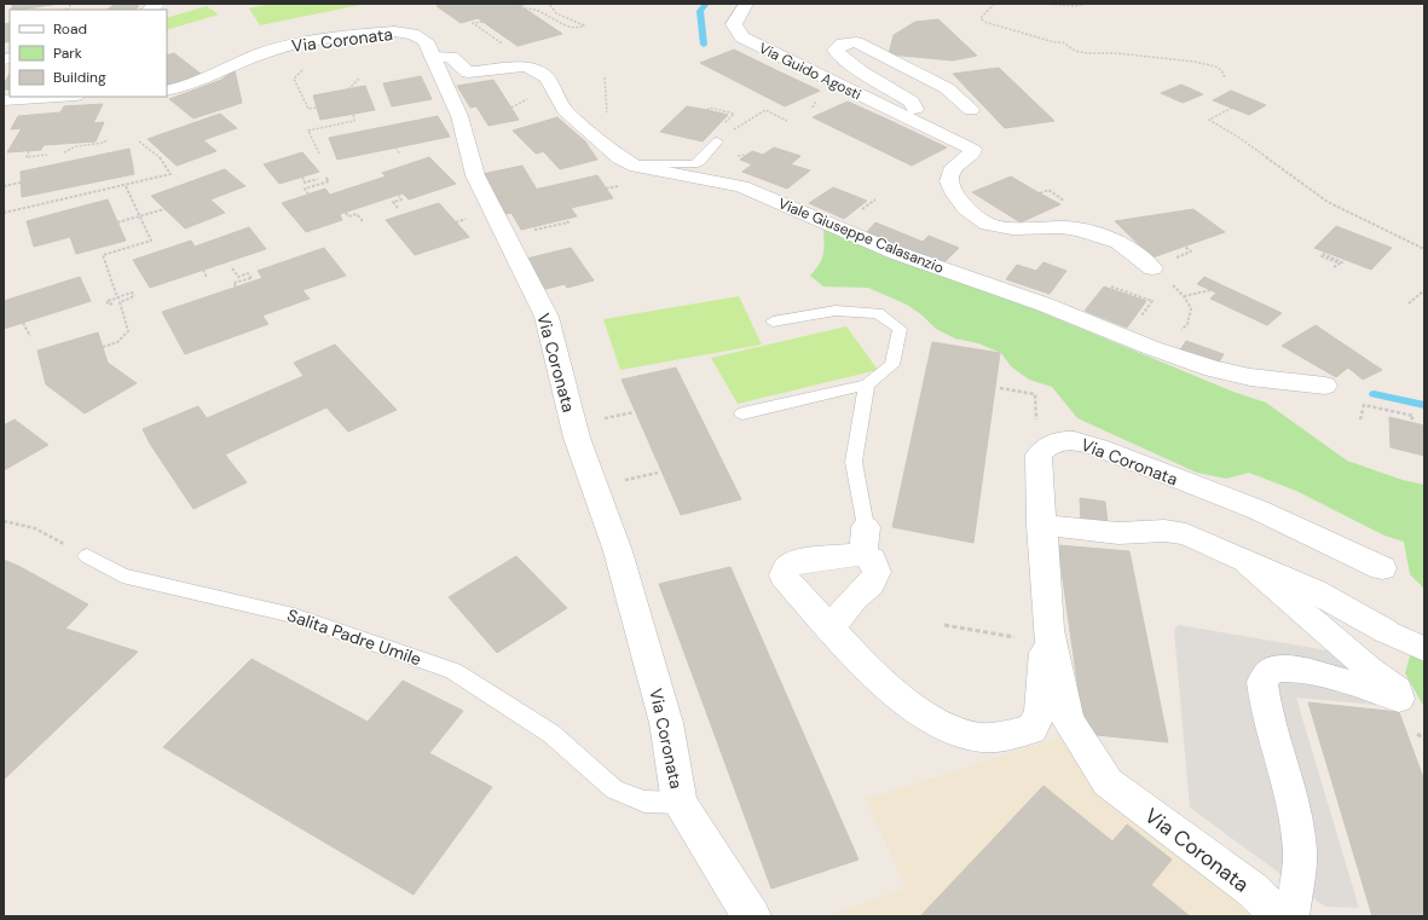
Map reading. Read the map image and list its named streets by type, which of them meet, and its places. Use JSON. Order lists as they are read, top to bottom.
{
  "streets": {
    "street": ["Via Coronata", "Via Guido Agosti", "Viale Giuseppe Calasanzio"],
    "lane": ["Salita Padre Umile"]
  },
  "crossings": [
    ["Via Coronata", "Viale Giuseppe Calasanzio"],
    ["Via Coronata", "Salita Padre Umile"]
  ],
  "legend": ["Road", "Park", "Building"]
}
